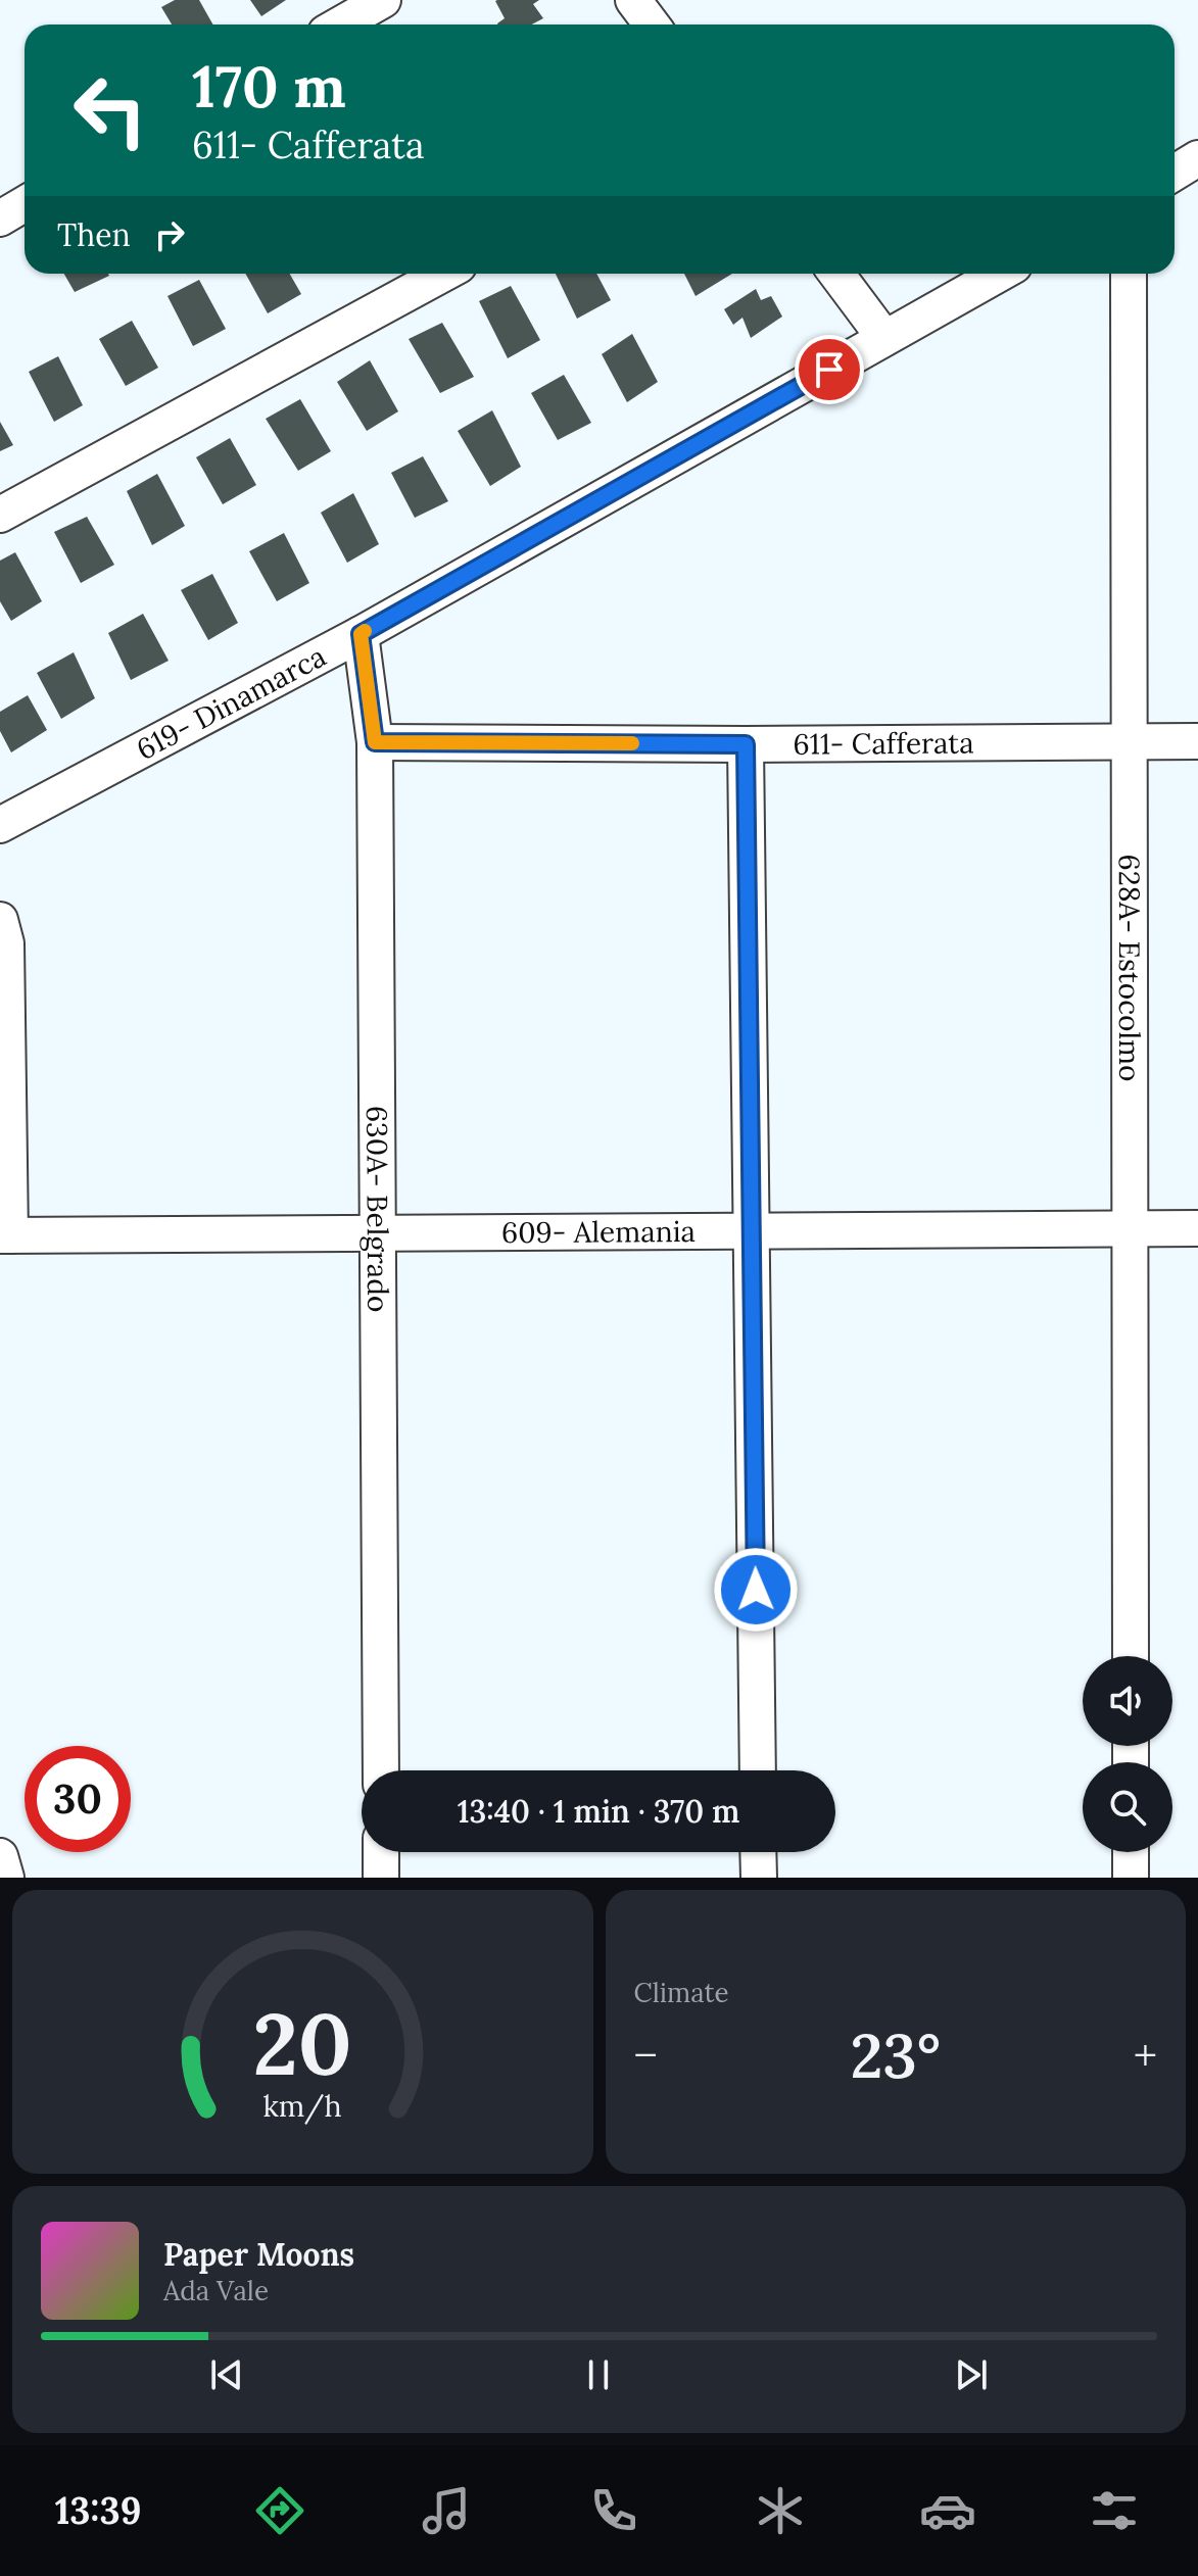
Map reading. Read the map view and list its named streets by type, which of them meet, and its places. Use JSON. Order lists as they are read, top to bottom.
{
  "streets": {
    "street": [
      "619- Dinamarca",
      "611- Cafferata",
      "628A- Estocolmo",
      "630A- Belgrado",
      "609- Alemania"
    ]
  },
  "crossings": [
    ["619- Dinamarca", "630A- Belgrado"],
    ["611- Cafferata", "628A- Estocolmo"],
    ["611- Cafferata", "630A- Belgrado"],
    ["628A- Estocolmo", "609- Alemania"],
    ["630A- Belgrado", "609- Alemania"]
  ],
  "page": {
    "turn": ["170 m", "611- Cafferata"],
    "then": "Then",
    "limit": "30",
    "trip": "13:40 · 1 min · 370 m",
    "tile": "Climate",
    "heat": ["−", "23°", "+"],
    "song": ["Paper Moons", "Ada Vale"],
    "tabs": "13:39",
    "gauge": ["20", "km/h"]
  }
}
